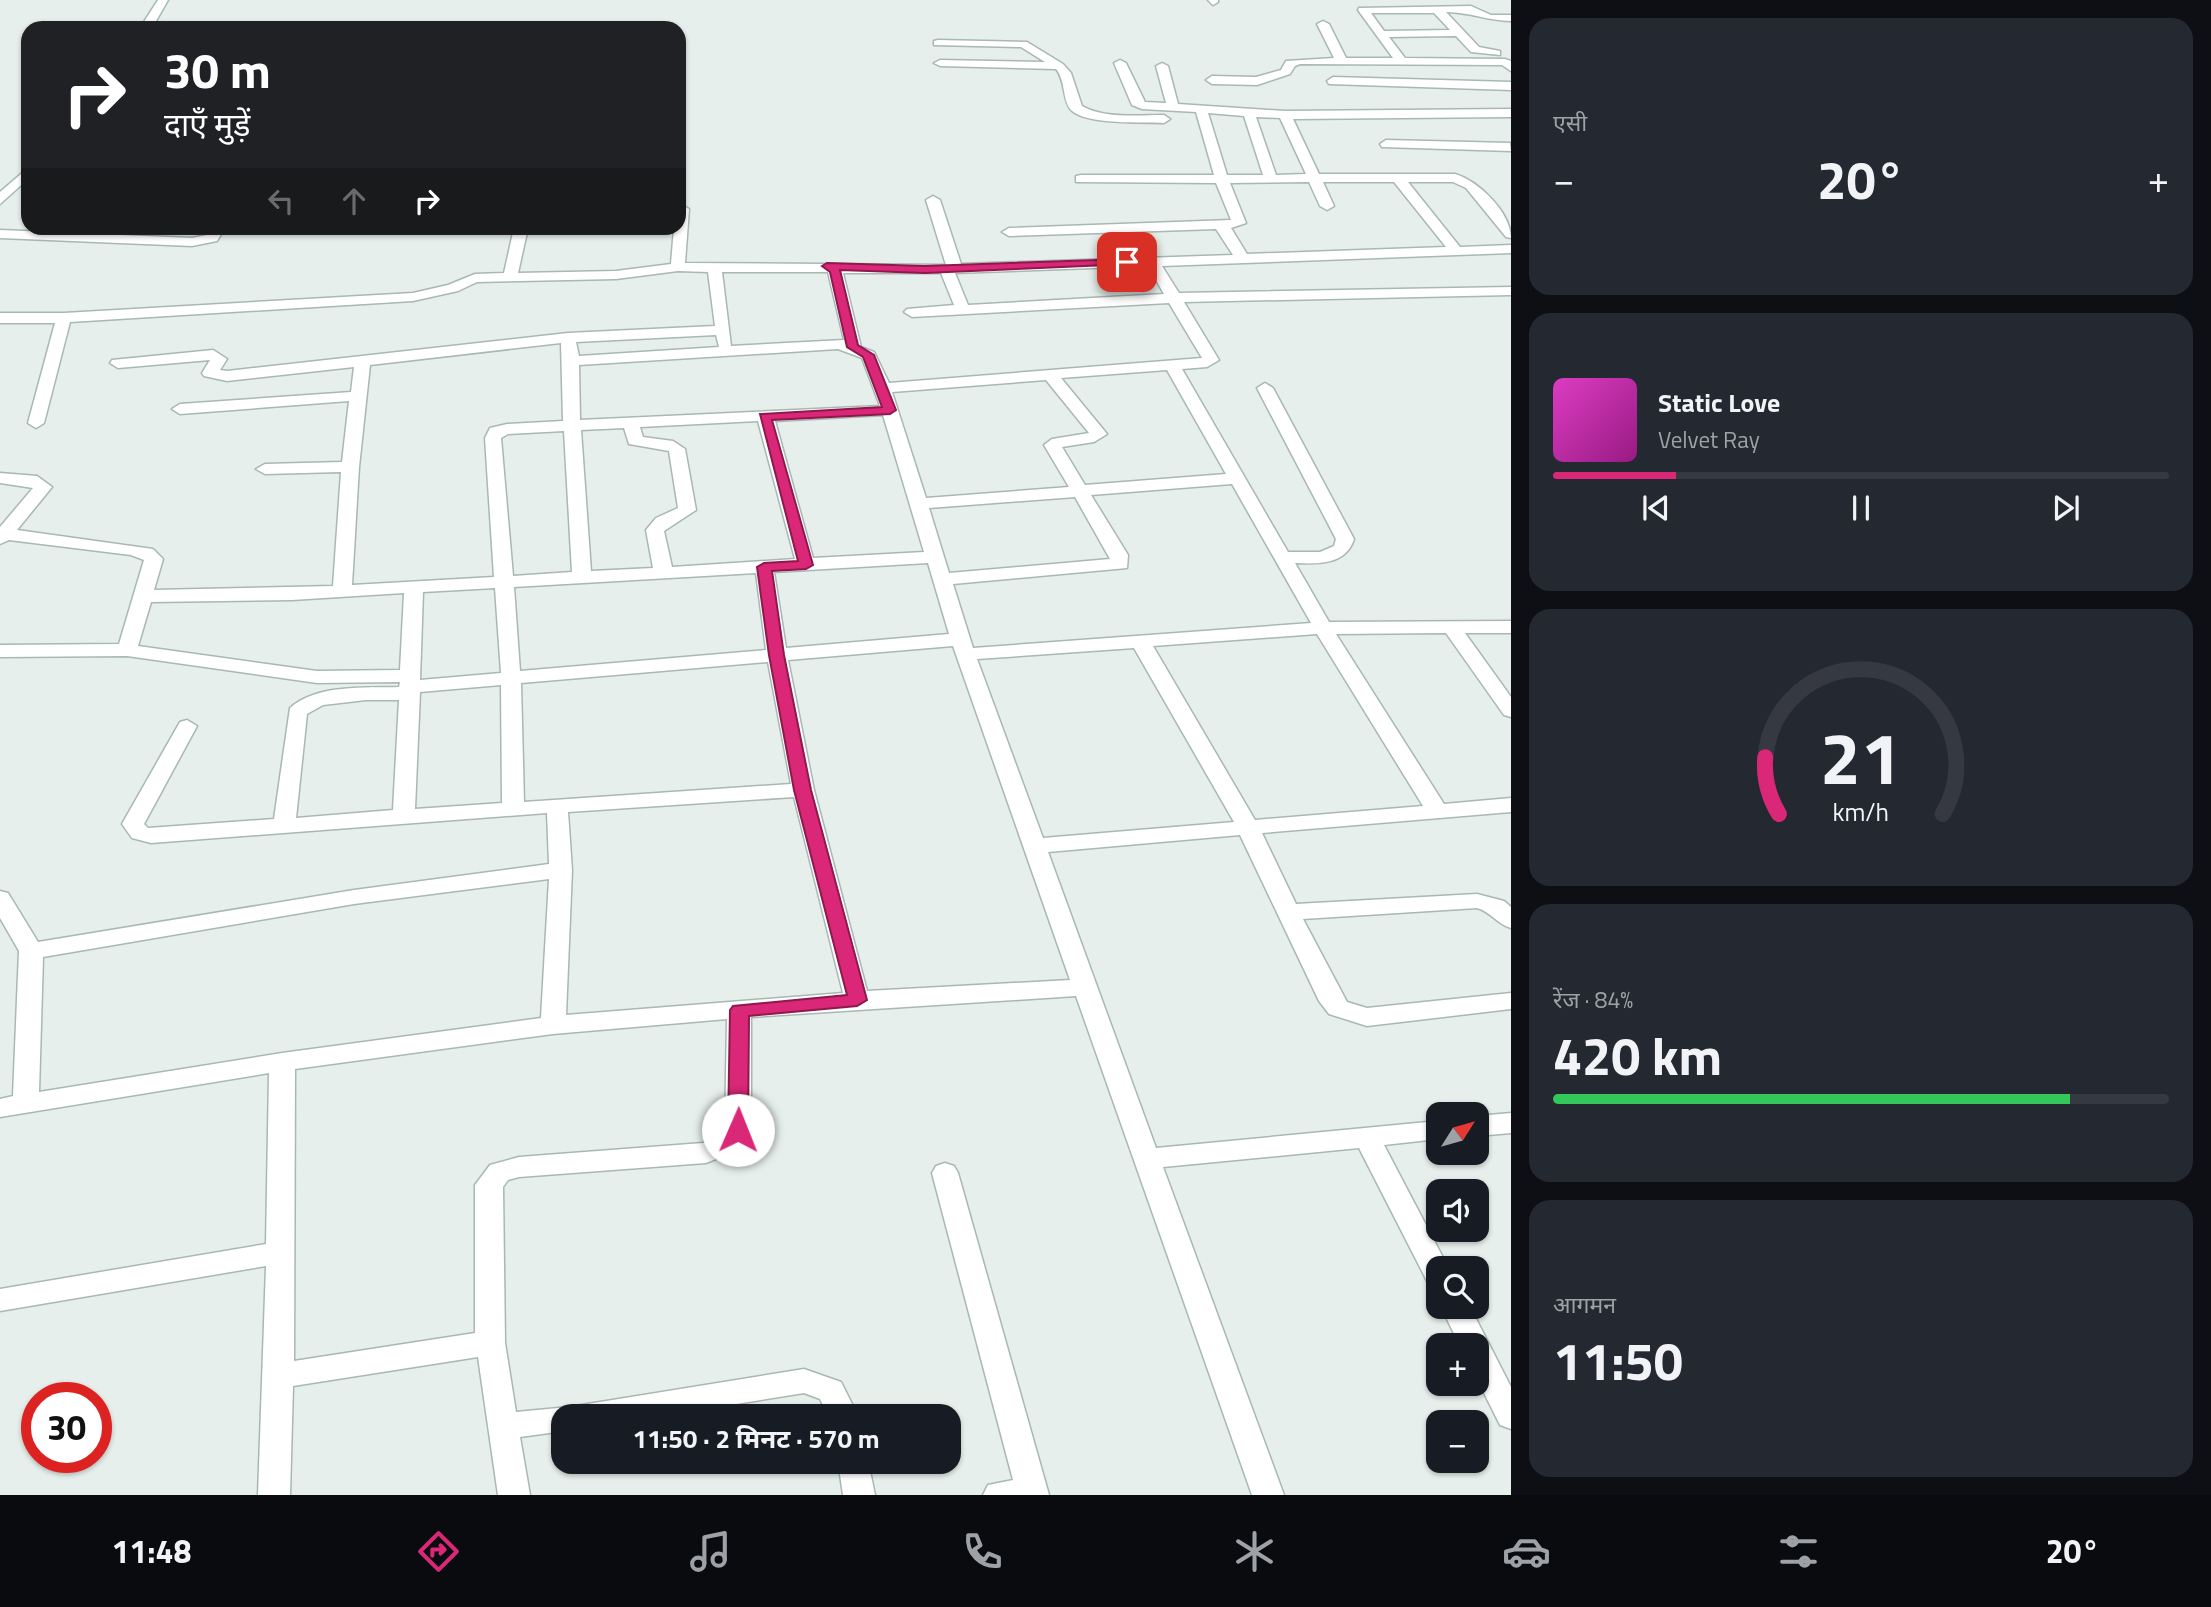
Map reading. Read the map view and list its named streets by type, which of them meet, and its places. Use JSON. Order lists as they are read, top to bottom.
{
  "north": "top right",
  "page": {
    "tile": [
      "एसी",
      ["रेंज · 84%", "420 km"],
      ["आगमन", "11:50"]
    ],
    "turn": ["30 m", "दाएँ मुड़ें"],
    "heat": ["−", "20°", "+"],
    "song": ["Static Love", "Velvet Ray"],
    "map_buttons": ["+", "−"],
    "limit": "30",
    "trip": "11:50 · 2 मिनट · 570 m",
    "tabs": ["11:48", "20°"],
    "gauge": ["21", "km/h"]
  }
}
